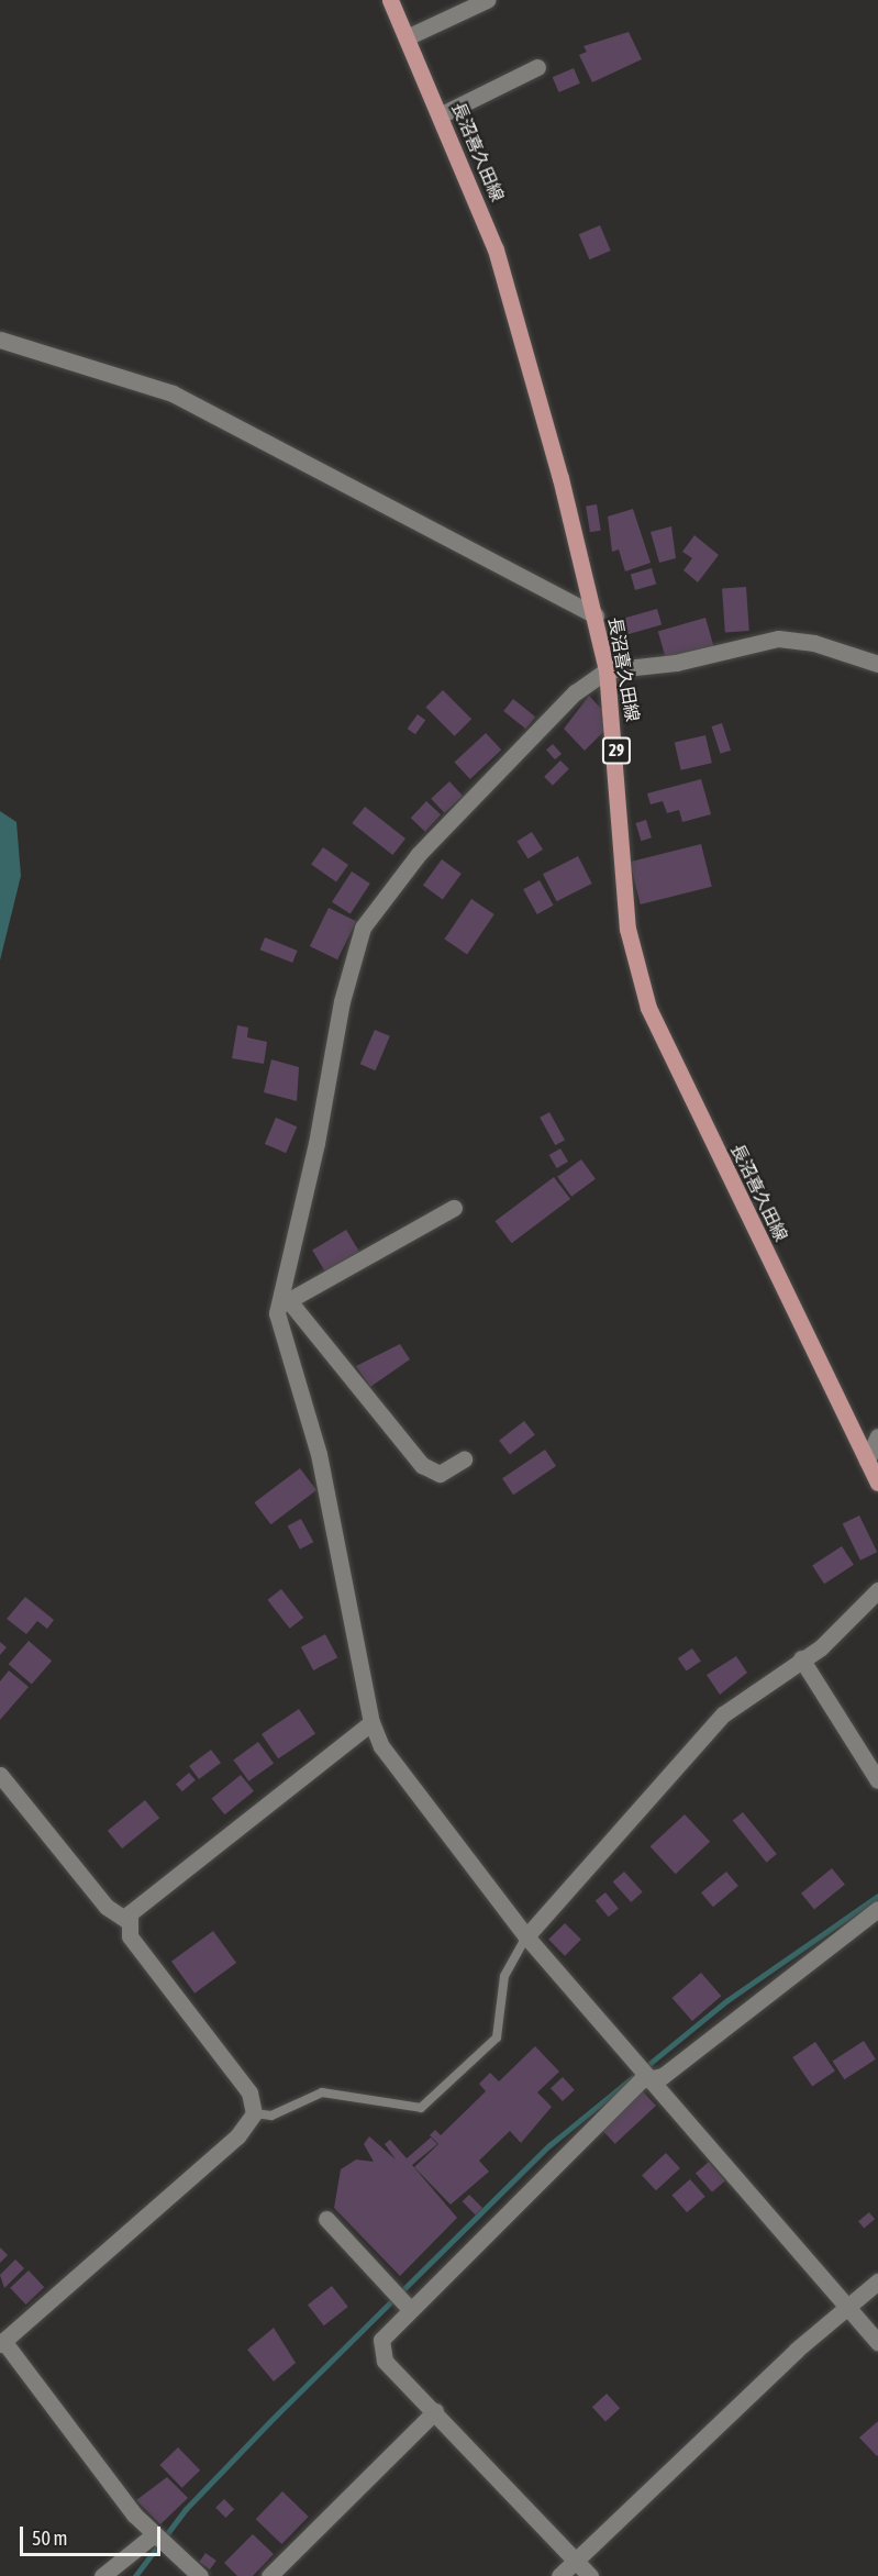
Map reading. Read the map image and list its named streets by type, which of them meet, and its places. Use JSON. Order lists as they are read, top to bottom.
{
  "streets": {
    "main road": ["長沼喜久田線", "29"]
  },
  "scale_bar": "50 m"
}
